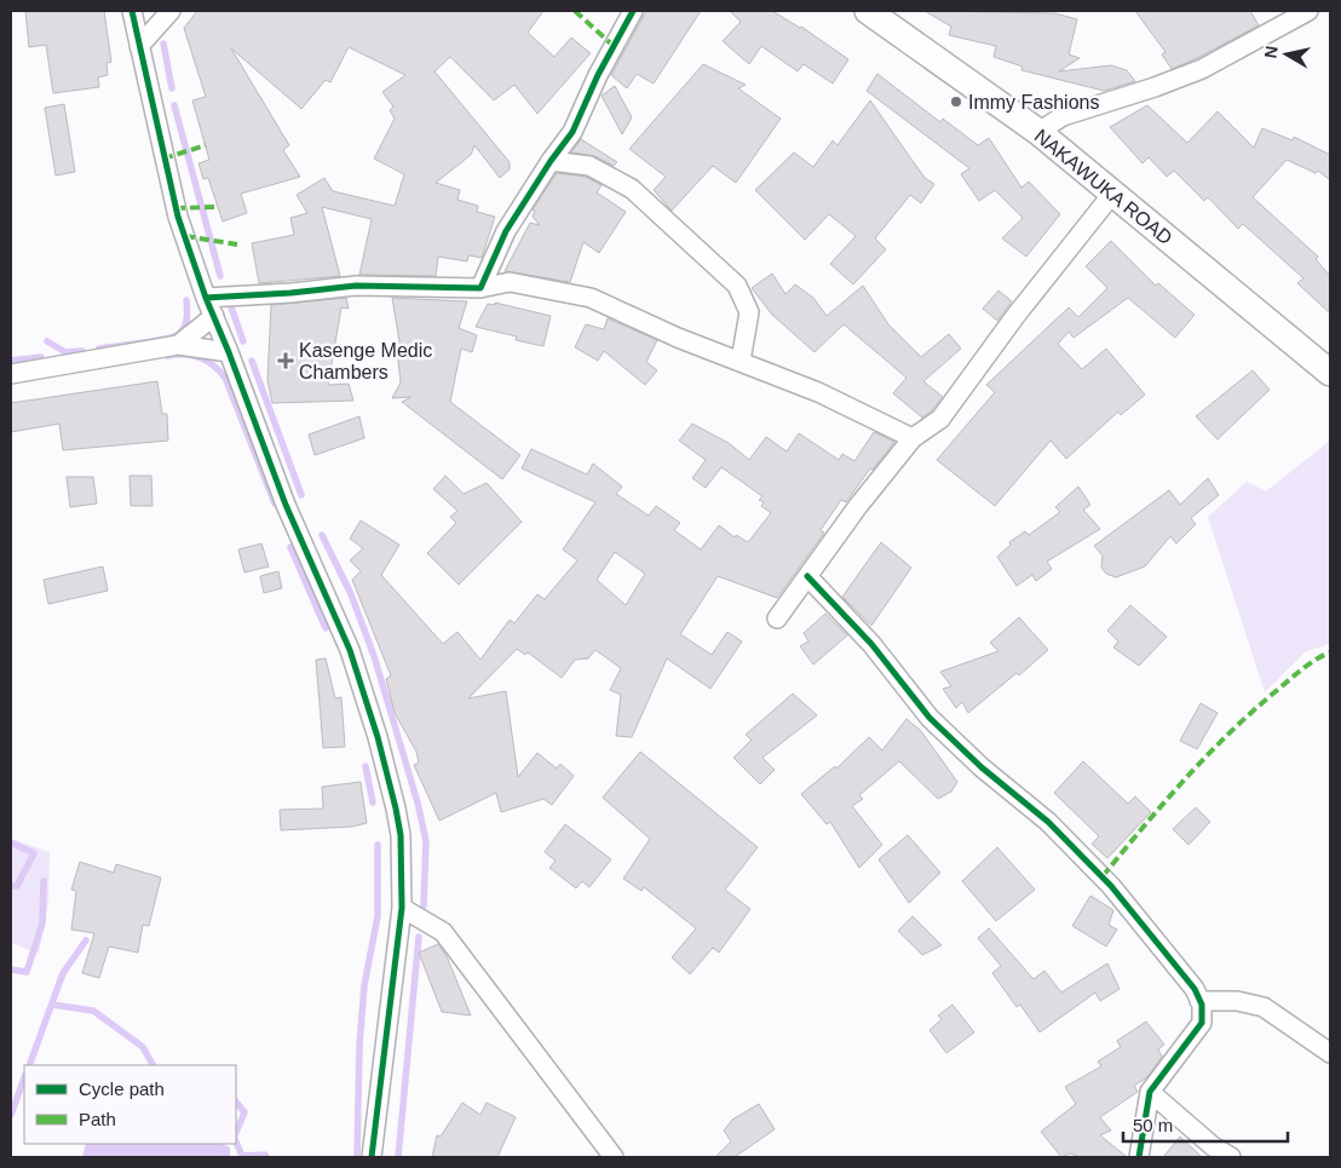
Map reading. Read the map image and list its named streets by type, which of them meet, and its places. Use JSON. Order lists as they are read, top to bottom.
{
  "streets": {
    "main road": ["NAKAWUKA ROAD"]
  },
  "places": {
    "other": ["Immy Fashions"],
    "health": ["Kasenge Medic Chambers"]
  },
  "legend": ["Cycle path", "Path"],
  "scale_bar": "50 m",
  "north": "left"
}
